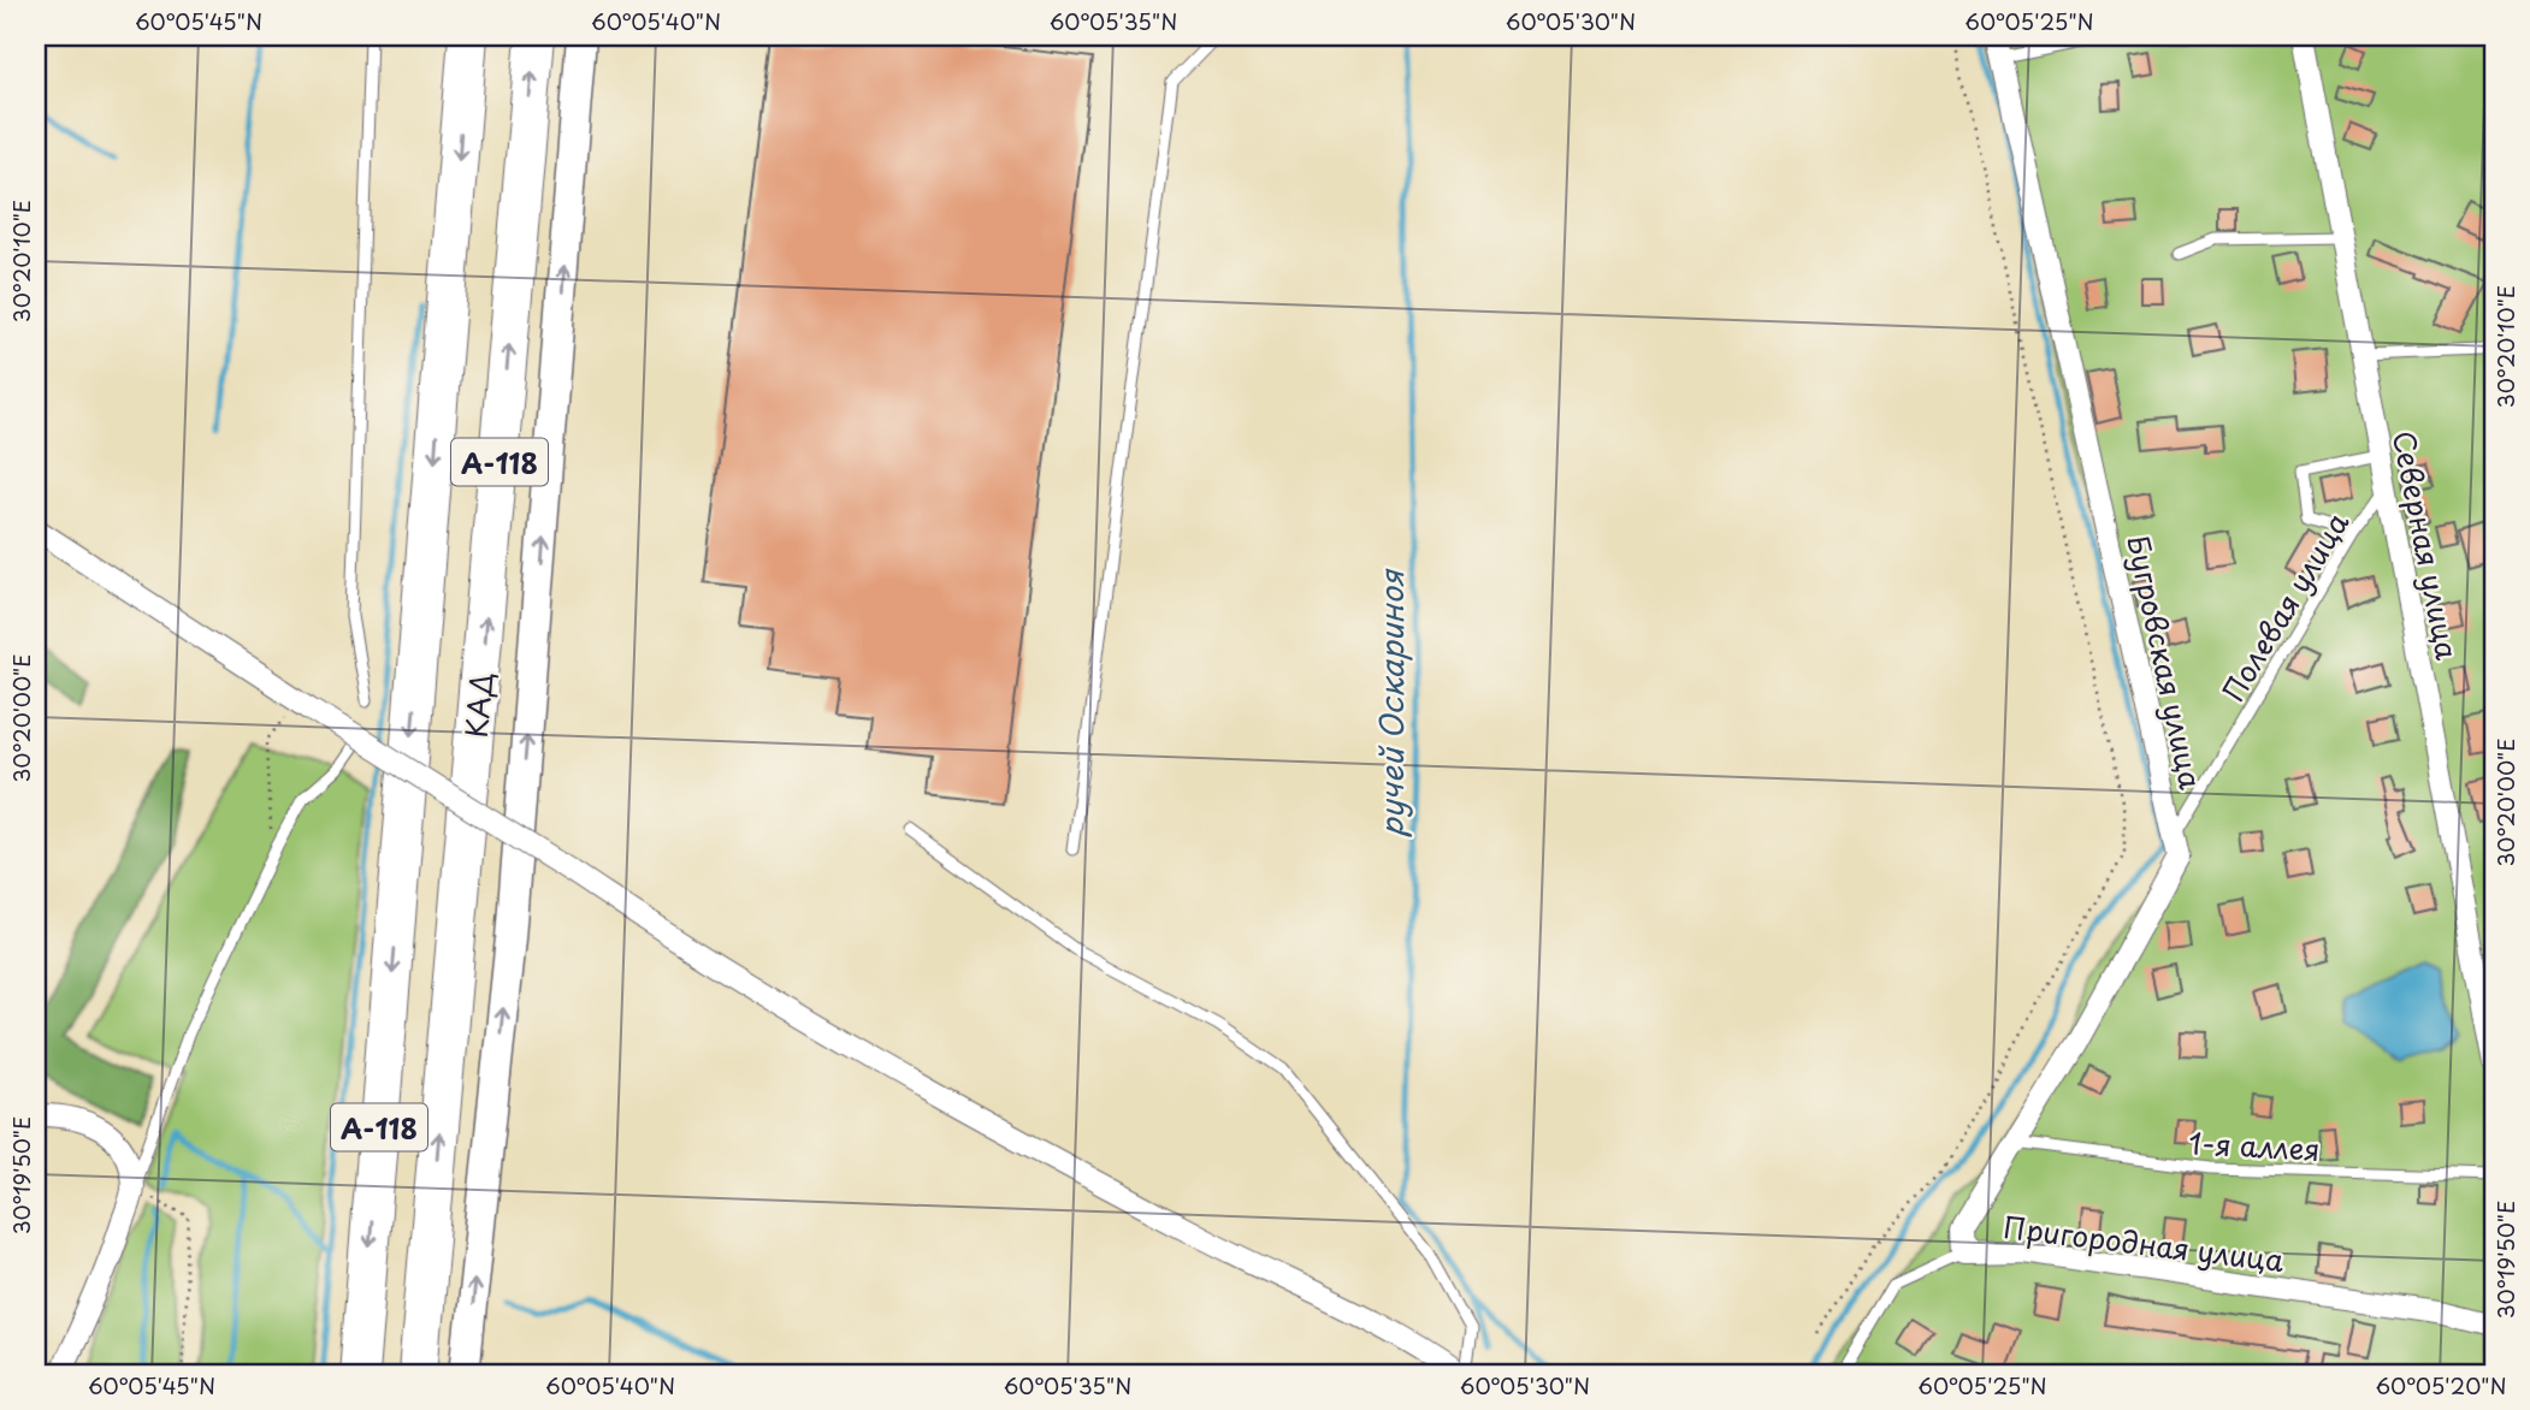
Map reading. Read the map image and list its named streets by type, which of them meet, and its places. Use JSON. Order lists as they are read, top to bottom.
{
  "streets": {
    "highway": ["А-118", "КАД"],
    "street": ["Северная улица", "Бугровская улица", "Пригородная улица"],
    "lane": ["Полевая улица", "1-я аллея"]
  },
  "crossings": [
    ["Северная улица", "Полевая улица"],
    ["Полевая улица", "Бугровская улица"],
    ["Бугровская улица", "1-я аллея"],
    ["Бугровская улица", "Пригородная улица"]
  ],
  "water": ["ручей Оскариноя"],
  "coordinates": [
    "60°05'45\"N",
    "60°05'40\"N",
    "60°05'35\"N",
    "60°05'30\"N",
    "60°05'25\"N",
    "30°20'10\"E",
    "30°20'00\"E",
    "30°19'50\"E",
    "60°05'20\"N"
  ]
}
